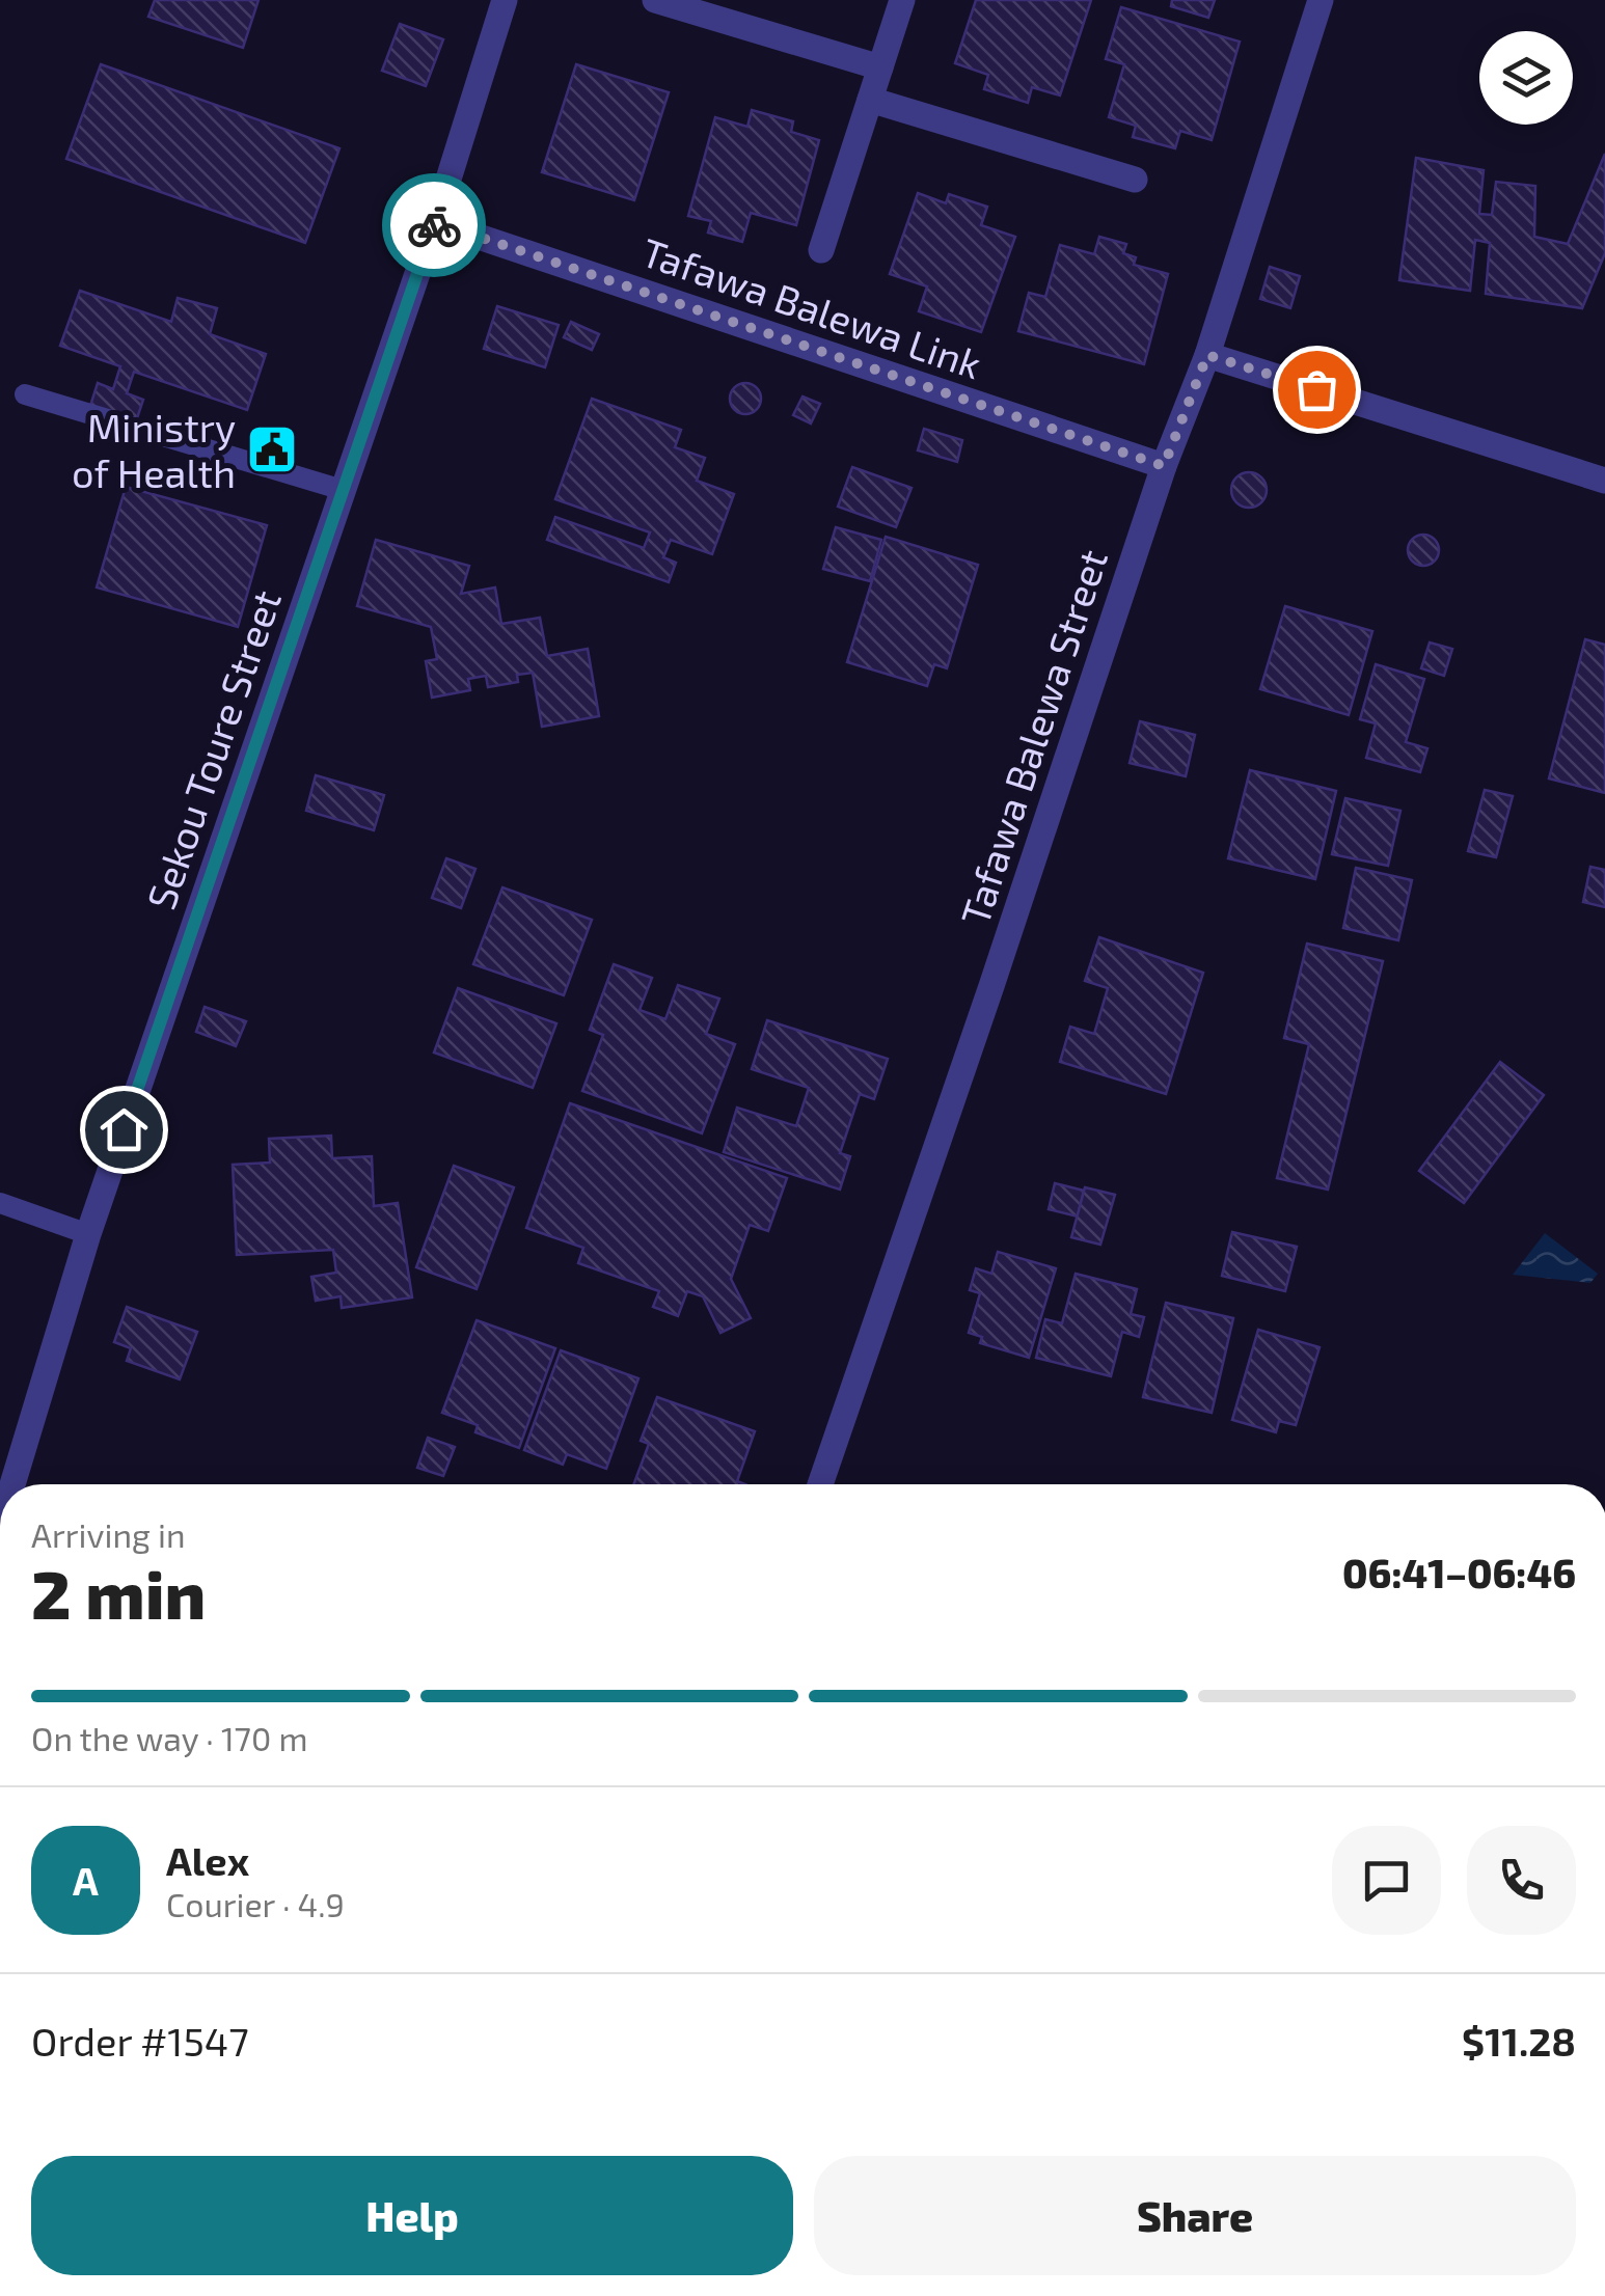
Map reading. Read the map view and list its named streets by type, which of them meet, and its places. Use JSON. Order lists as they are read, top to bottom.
{
  "streets": {
    "street": ["Tafawa Balewa Link", "Tafawa Balewa Street", "Sekou Toure Street"]
  },
  "crossings": [
    ["Tafawa Balewa Link", "Tafawa Balewa Street"],
    ["Tafawa Balewa Link", "Sekou Toure Street"]
  ],
  "places": {
    "public building": ["Ministry of Health"]
  },
  "page": {
    "heading": ["2 min", "Arriving in", "06:41–06:46"],
    "panel": [
      "Alex",
      "Courier · 4.9",
      "Order #1547",
      "$11.28"
    ],
    "bar": "On the way · 170 m",
    "round": "A",
    "buttons": ["Help", "Share"]
  }
}
